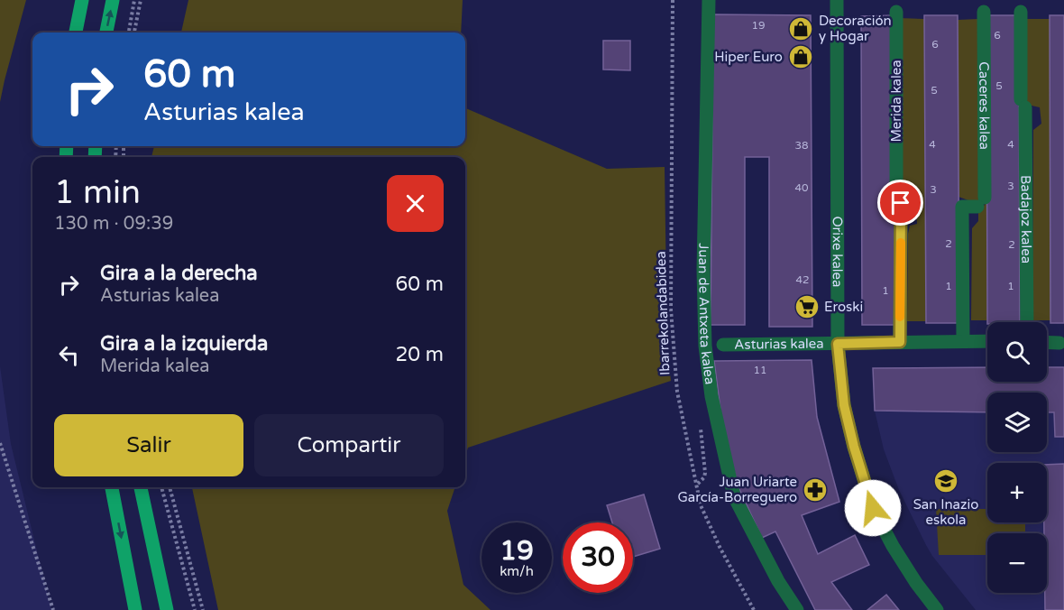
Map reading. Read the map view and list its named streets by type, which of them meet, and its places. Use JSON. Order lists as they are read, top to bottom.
{
  "streets": {
    "street": [
      "Merida kalea",
      "Caceres kalea",
      "Badajoz kalea",
      "Orixe kalea",
      "Juan de Antxeta kalea",
      "Asturias kalea"
    ],
    "path": ["Ibarrekolandabidea"]
  },
  "crossings": [
    ["Merida kalea", "Asturias kalea"],
    ["Caceres kalea", "Asturias kalea"],
    ["Orixe kalea", "Asturias kalea"]
  ],
  "places": {
    "shop": ["Decoración y Hogar", "Hiper Euro"],
    "supermarket": ["Eroski"],
    "school or university": ["San Inazio eskola"],
    "pharmacy": ["Juan Uriarte García-Borreguero"]
  },
  "house_numbers": [
    "19",
    "6",
    "6",
    "5",
    "5",
    "4",
    "4",
    "38",
    "3",
    "40",
    "3",
    "2",
    "2",
    "42",
    "1",
    "1",
    "1",
    "11"
  ],
  "page": {
    "turn": ["60 m", "Asturias kalea"],
    "heading": ["1 min", "130 m · 09:39"],
    "list": [
      {
        "name": "Gira a la derecha",
        "note": "Asturias kalea",
        "value": "60 m"
      },
      {
        "name": "Gira a la izquierda",
        "note": "Merida kalea",
        "value": "20 m"
      }
    ],
    "map_buttons": ["+", "−"],
    "buttons": ["Salir", "Compartir"],
    "speed": "19 km/h",
    "limit": "30"
  }
}
